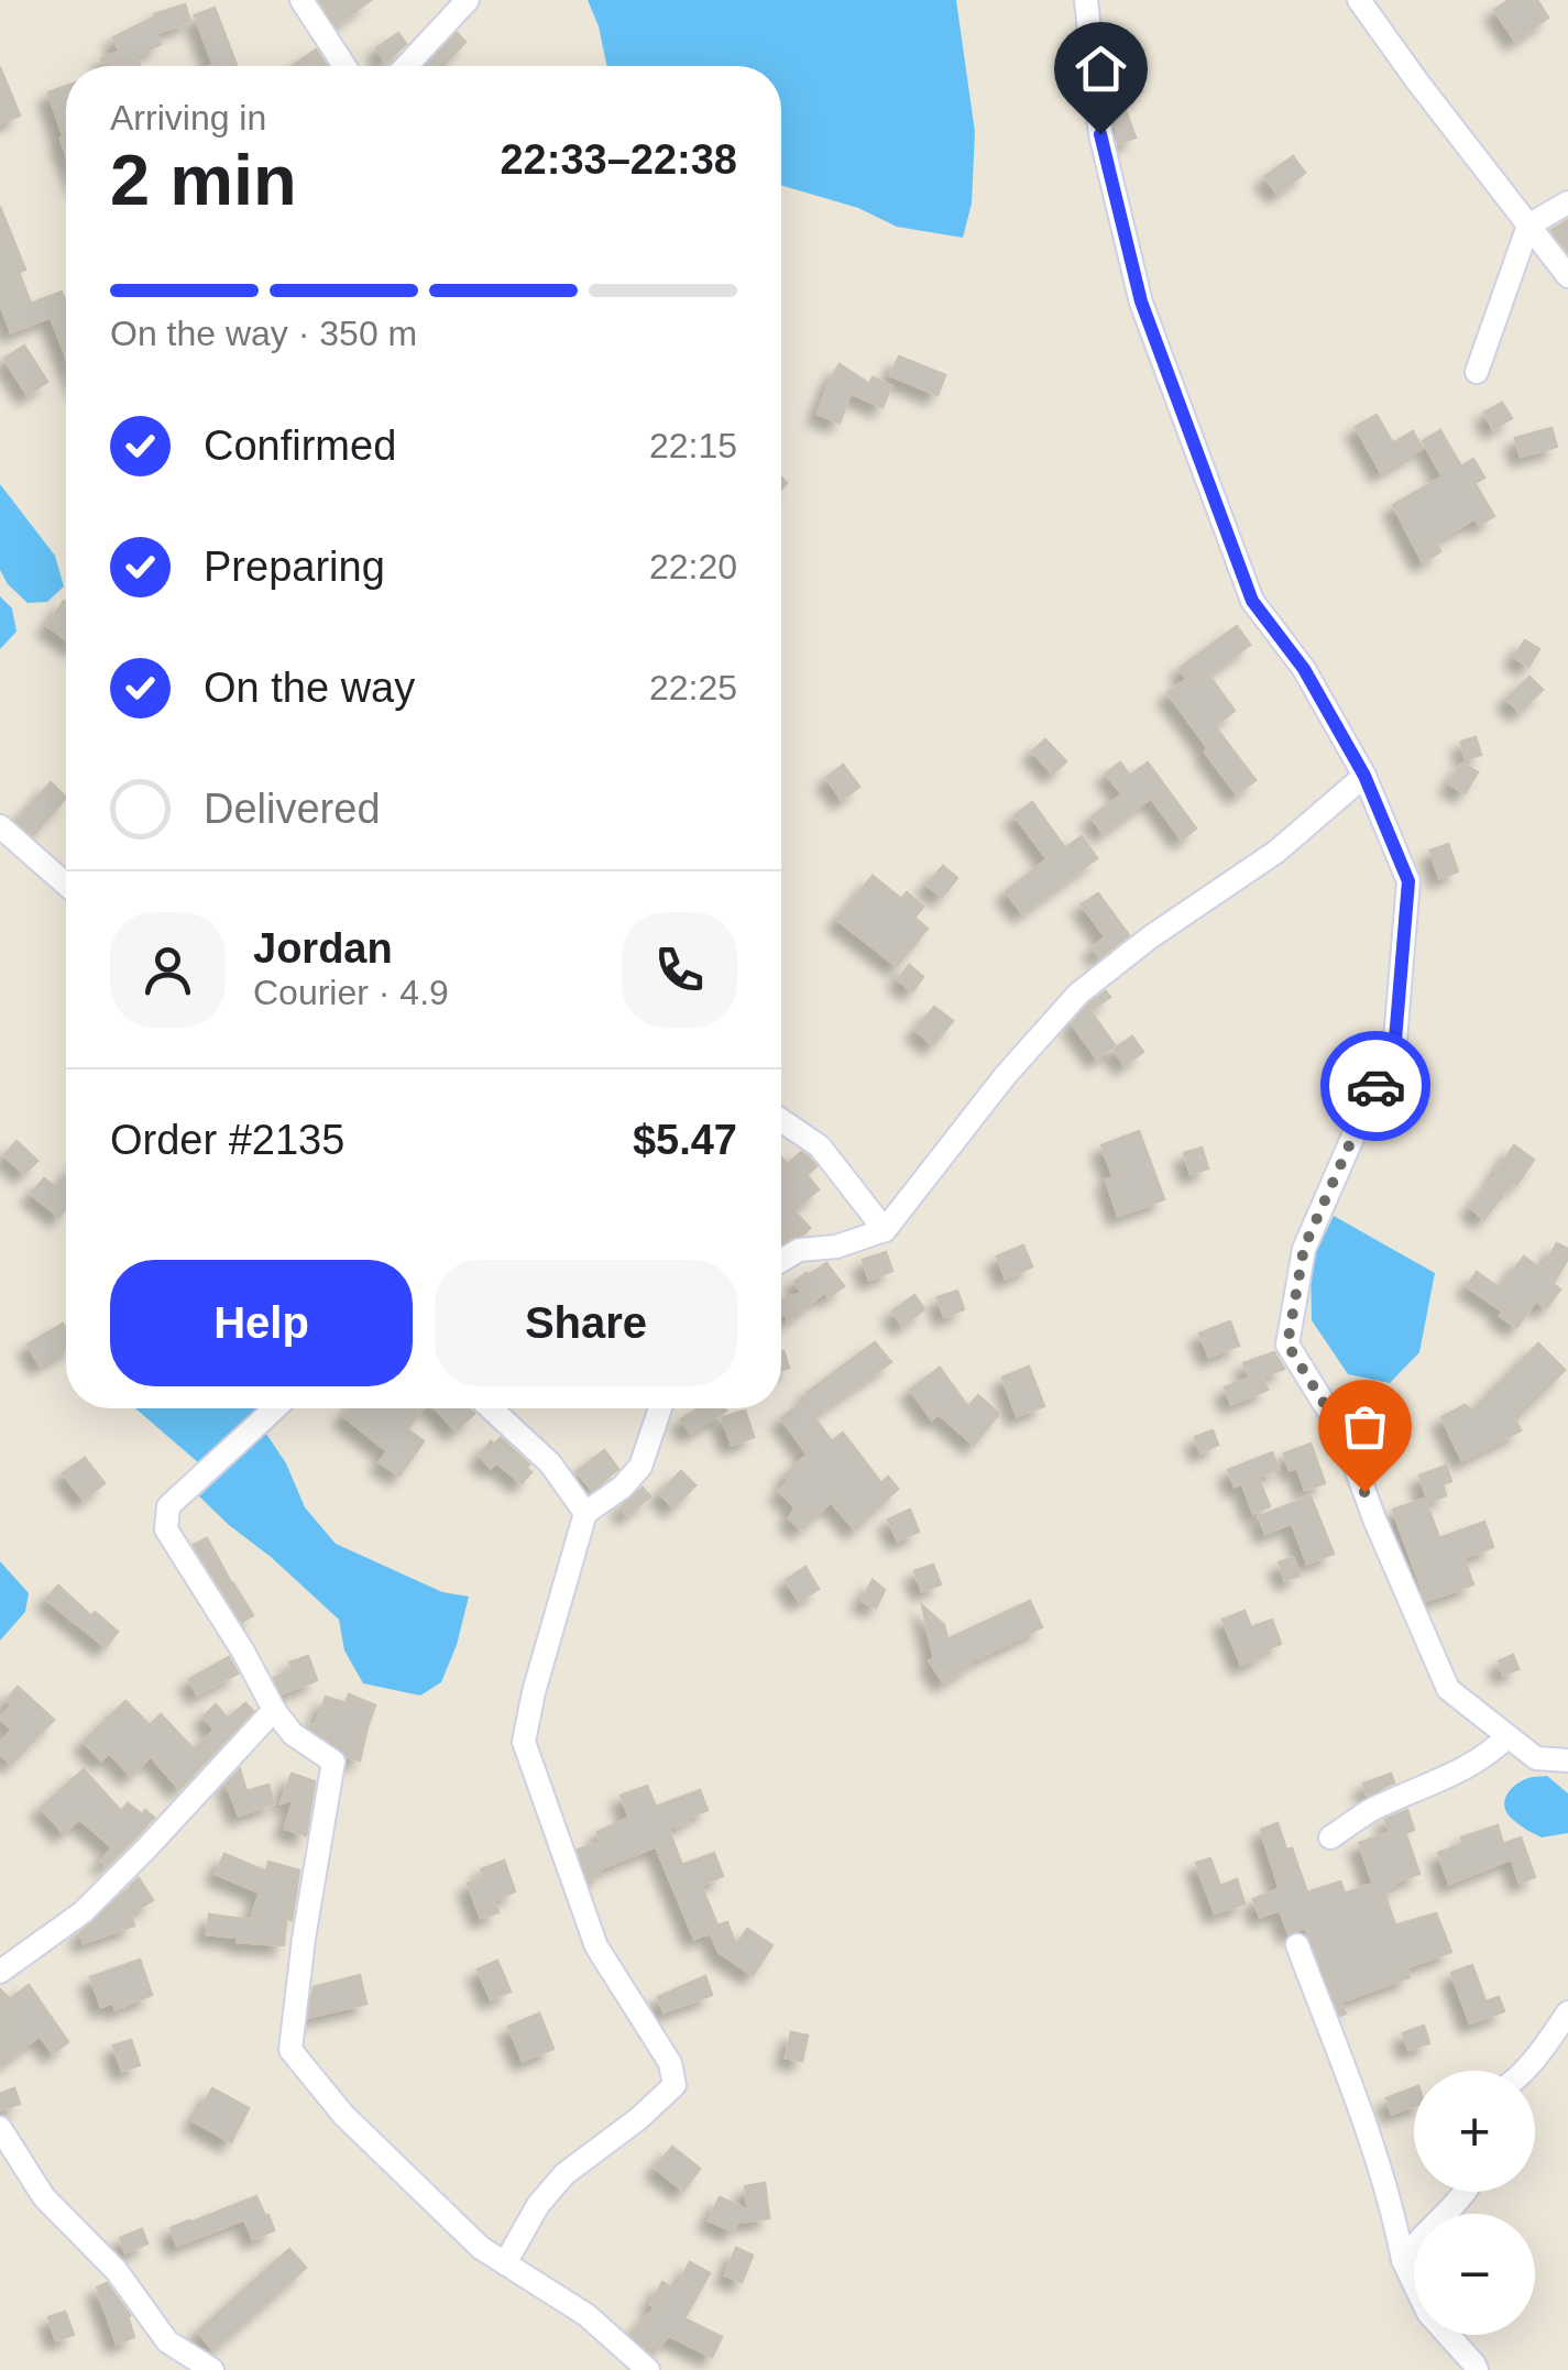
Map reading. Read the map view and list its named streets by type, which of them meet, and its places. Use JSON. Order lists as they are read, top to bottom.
{
  "page": {
    "heading": ["2 min", "Arriving in", "22:33–22:38"],
    "panel": [
      "Jordan",
      "Courier · 4.9",
      "Order #2135",
      "$5.47"
    ],
    "bar": "On the way · 350 m",
    "list": [
      ["Confirmed", "22:15"],
      ["Preparing", "22:20"],
      ["On the way", "22:25"],
      "Delivered"
    ],
    "buttons": ["Help", "Share"],
    "map_buttons": ["+", "−"]
  }
}
